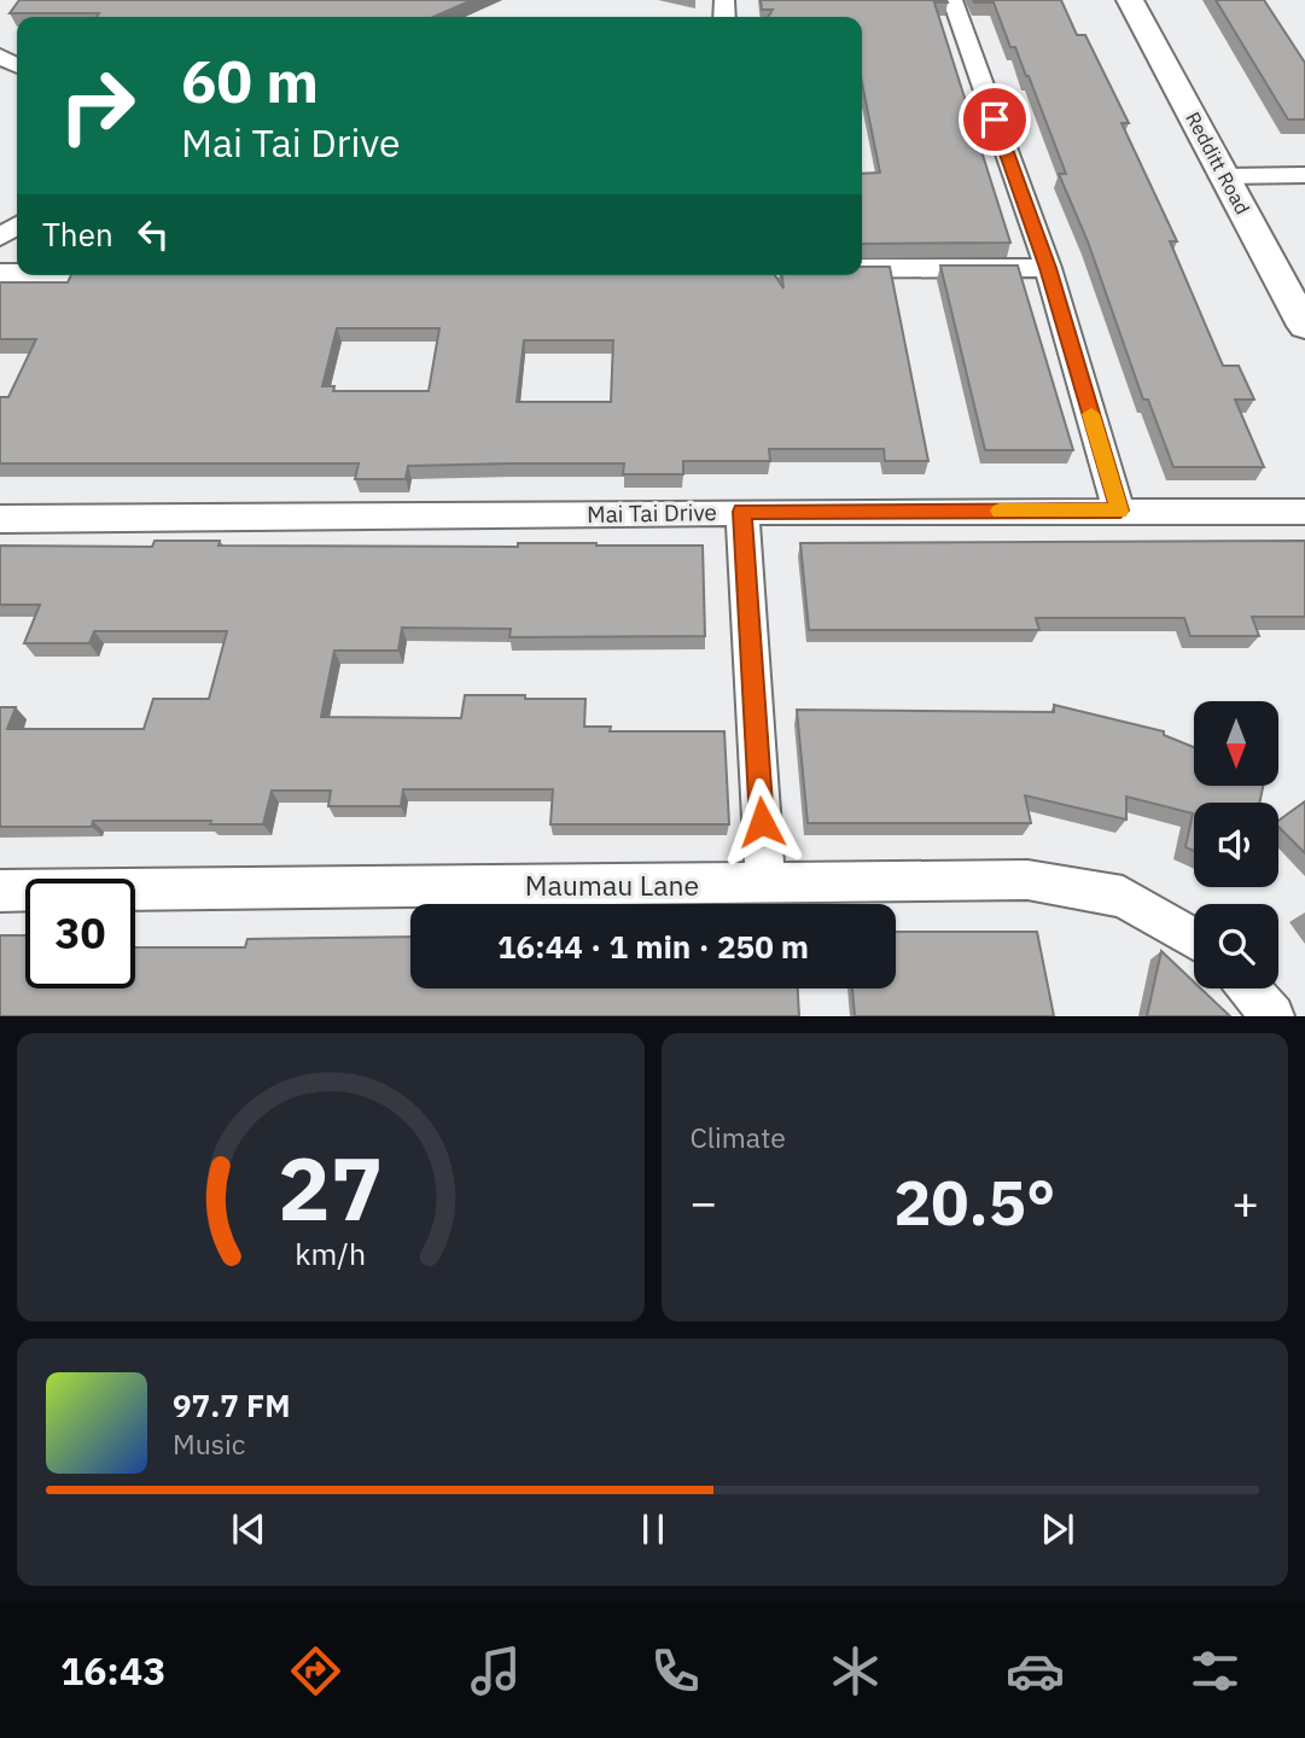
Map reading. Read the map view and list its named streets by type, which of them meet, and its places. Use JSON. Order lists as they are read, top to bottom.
{
  "streets": {
    "street": ["Redditt Road", "Mai Tai Drive", "Maumau Lane"]
  },
  "north": "bottom",
  "page": {
    "turn": ["60 m", "Mai Tai Drive"],
    "then": "Then",
    "limit": "30",
    "trip": "16:44 · 1 min · 250 m",
    "tile": "Climate",
    "heat": ["−", "20.5°", "+"],
    "song": ["97.7 FM", "Music"],
    "tabs": "16:43",
    "gauge": ["27", "km/h"]
  }
}
